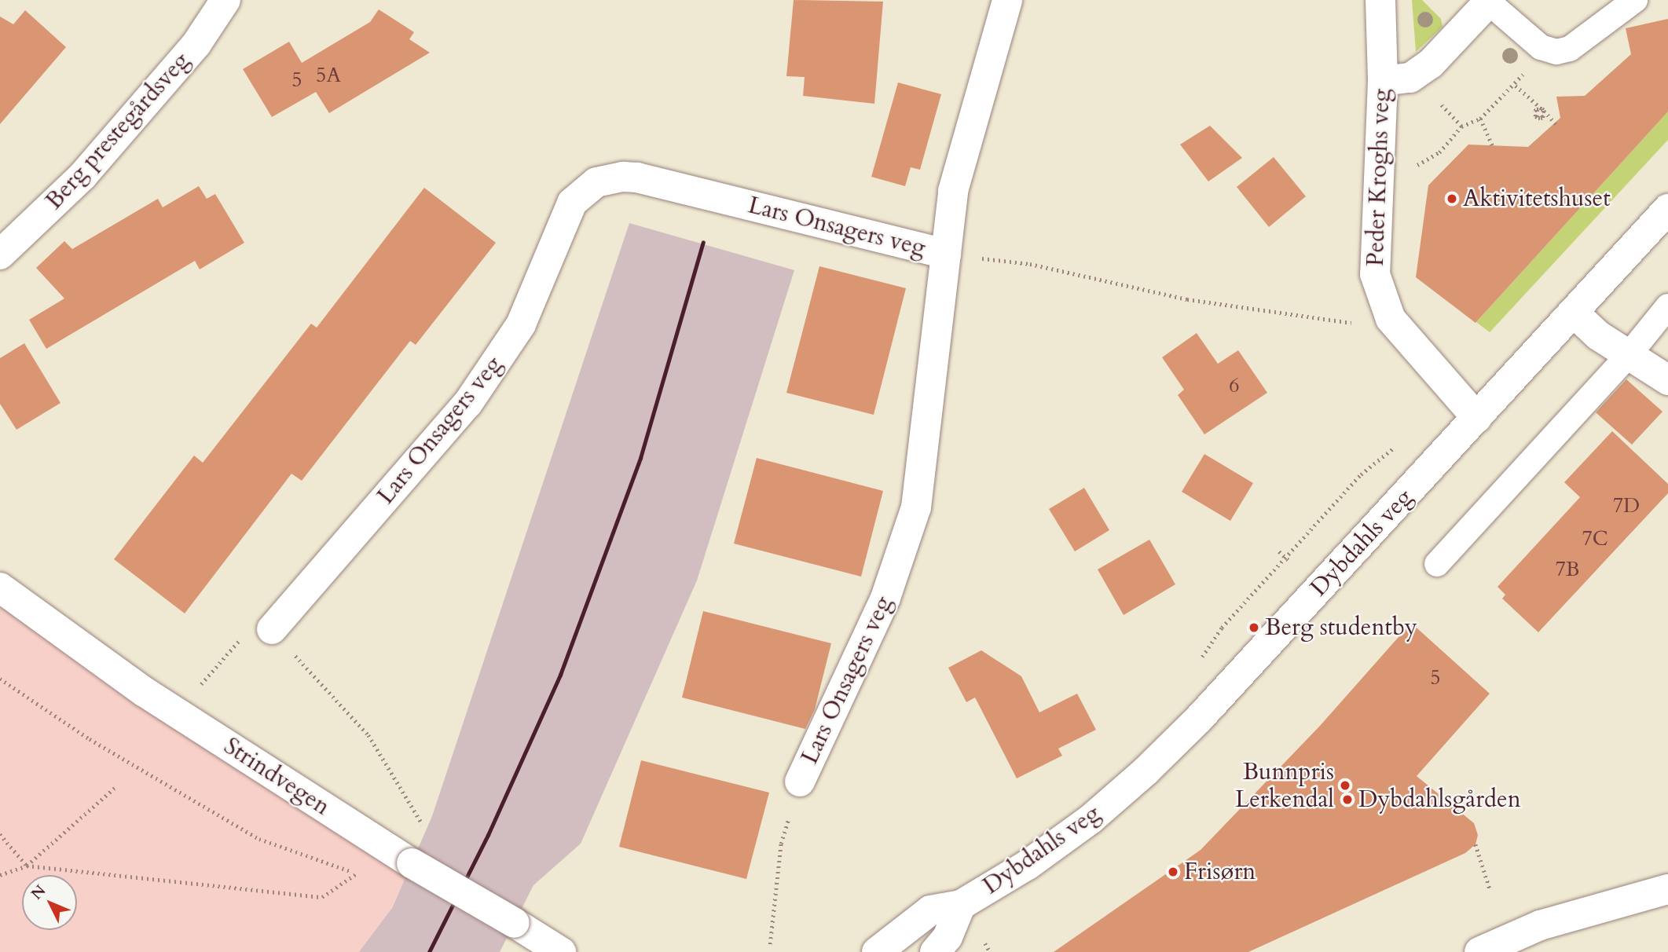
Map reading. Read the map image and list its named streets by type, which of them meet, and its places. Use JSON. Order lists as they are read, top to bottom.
{
  "streets": {
    "street": [
      "Berg prestegårdsveg",
      "Peder Kroghs veg",
      "Lars Onsagers veg",
      "Dybdahls veg",
      "Strindvegen"
    ]
  },
  "crossings": [
    ["Peder Kroghs veg", "Dybdahls veg"]
  ],
  "places": [
    "Aktivitetshuset",
    "Berg studentby",
    "Bunnpris Lerkendal",
    "Dybdahlsgården",
    "Frisørn"
  ],
  "house_numbers": [
    "5A",
    "5",
    "6",
    "7D",
    "7C",
    "7B",
    "5"
  ],
  "north": "top left"
}
